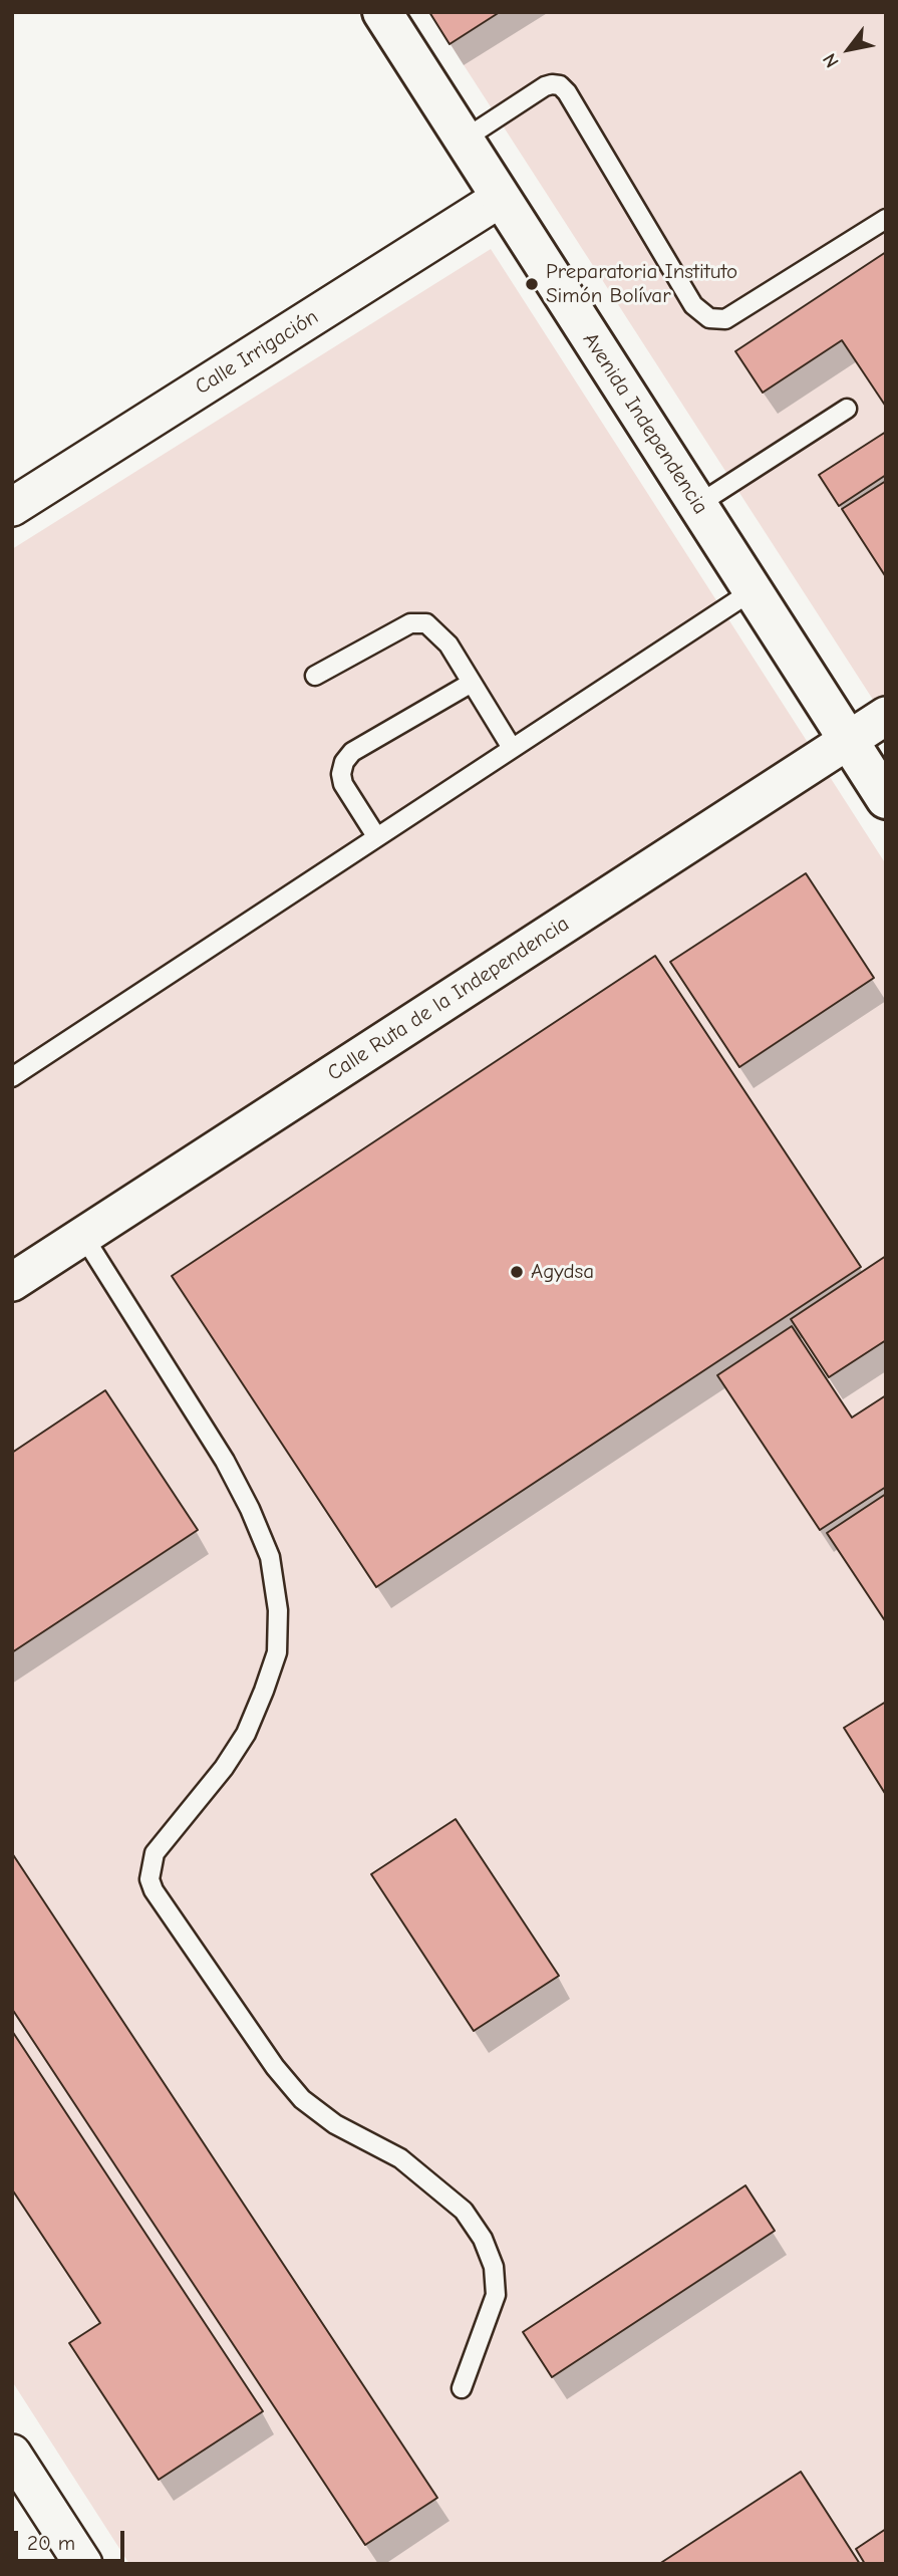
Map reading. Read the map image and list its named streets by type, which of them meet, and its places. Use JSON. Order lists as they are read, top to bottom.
{
  "streets": {
    "main road": ["Avenida Independencia"],
    "street": ["Calle Irrigación", "Calle Ruta de la Independencia"]
  },
  "crossings": [
    ["Calle Irrigación", "Avenida Independencia"],
    ["Avenida Independencia", "Calle Ruta de la Independencia"]
  ],
  "places": ["Preparatoria Instituto Simón Bolívar", "Agydsa"],
  "scale_bar": "20 m",
  "north": "bottom left"
}
